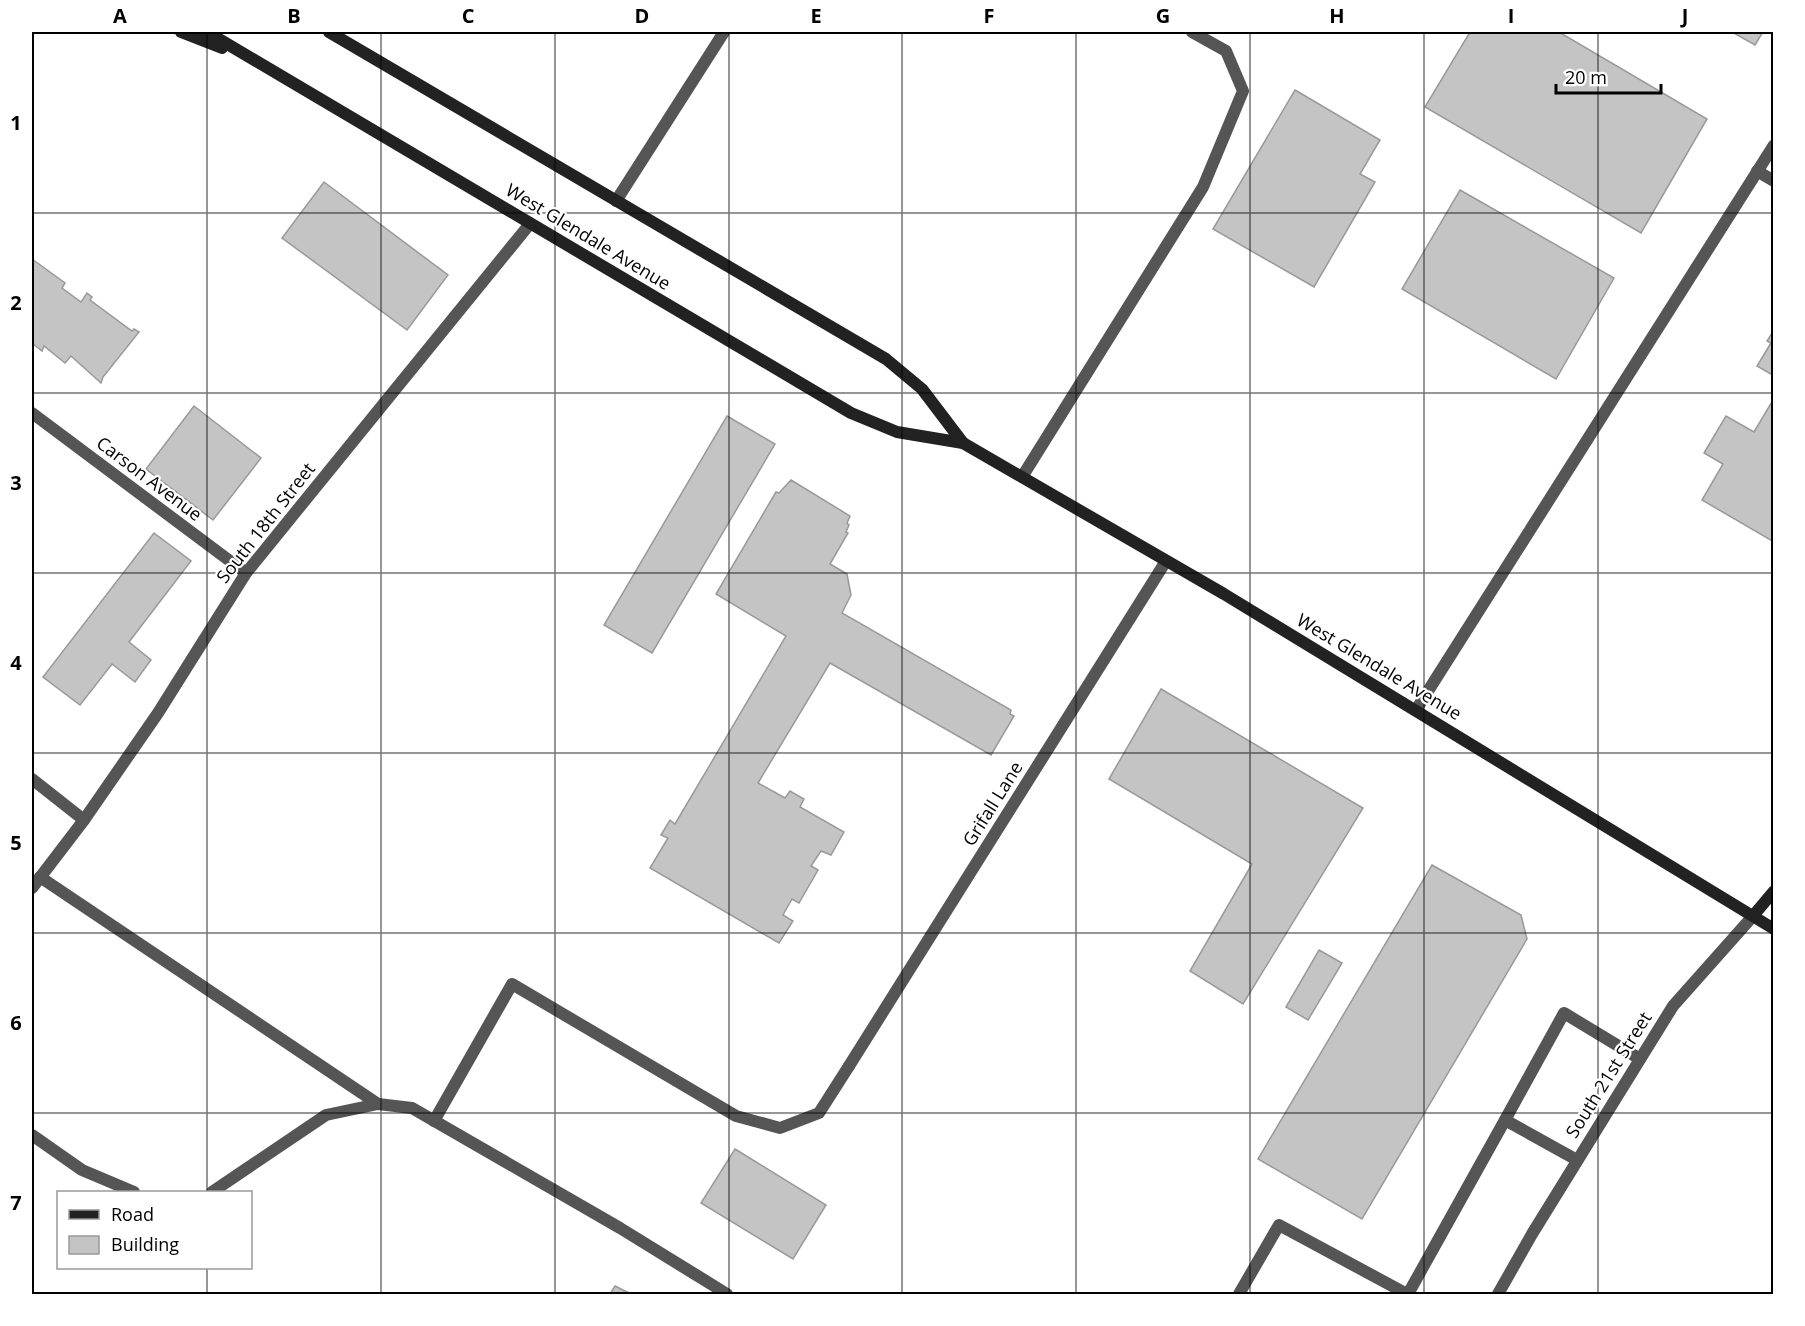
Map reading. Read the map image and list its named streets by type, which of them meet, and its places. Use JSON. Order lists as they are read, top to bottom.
{
  "streets": {
    "main road": ["West Glendale Avenue", "South 21st Street"],
    "street": ["Carson Avenue", "South 18th Street", "Grifall Lane"]
  },
  "crossings": [
    ["West Glendale Avenue", "South 18th Street"],
    ["West Glendale Avenue", "Grifall Lane"],
    ["West Glendale Avenue", "South 21st Street"],
    ["Carson Avenue", "South 18th Street"]
  ],
  "legend": ["Road", "Building"],
  "scale_bar": "20 m",
  "grid": {
    "columns": [
      "A",
      "B",
      "C",
      "D",
      "E",
      "F",
      "G",
      "H",
      "I",
      "J"
    ],
    "rows": [
      "1",
      "2",
      "3",
      "4",
      "5",
      "6",
      "7"
    ]
  }
}
